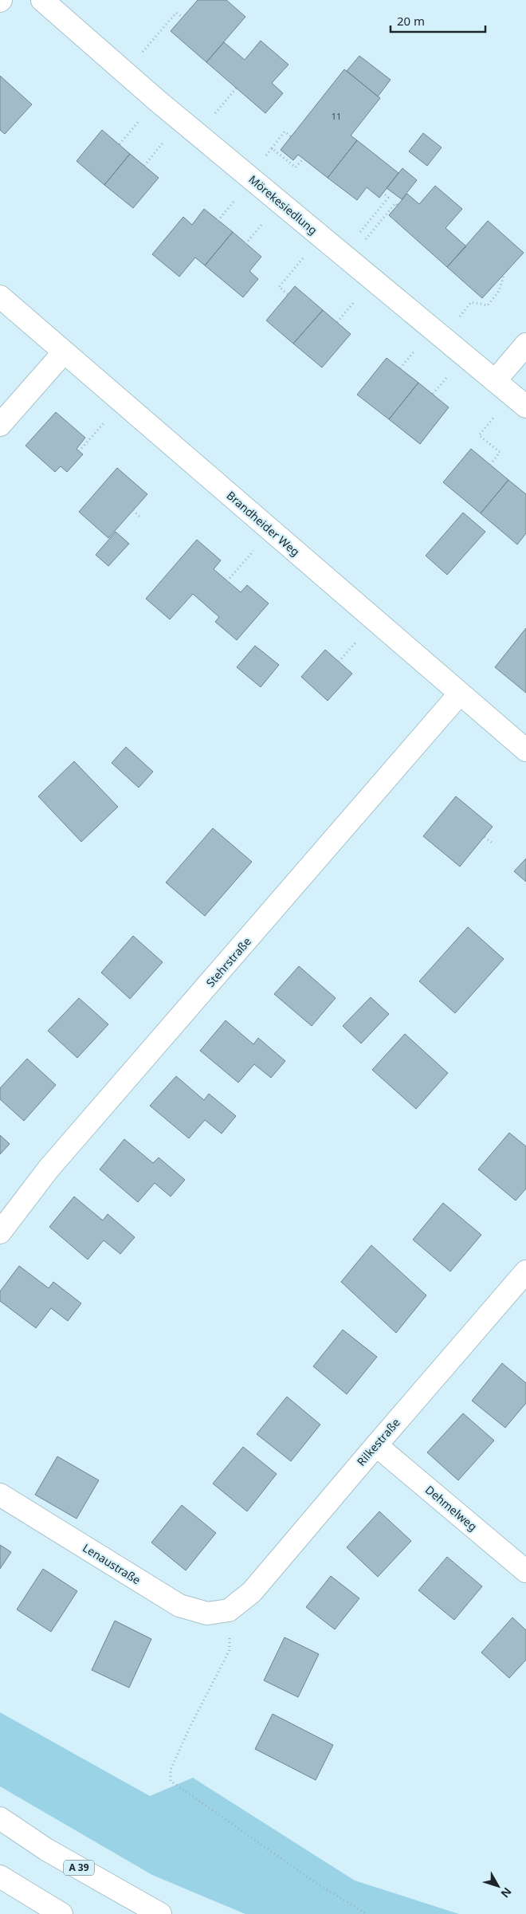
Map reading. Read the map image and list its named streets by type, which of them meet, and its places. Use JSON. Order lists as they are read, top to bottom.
{
  "streets": {
    "main road": [
      "Mörekesiedlung",
      "Brandheider Weg",
      "Stehrstraße",
      "Rilkestraße",
      "Dehmelweg",
      "Lenaustraße",
      "A 39"
    ]
  },
  "crossings": [
    ["Brandheider Weg", "Stehrstraße"],
    ["Rilkestraße", "Dehmelweg"],
    ["Rilkestraße", "Lenaustraße"]
  ],
  "house_numbers": ["11"],
  "scale_bar": "20 m",
  "north": "bottom right"
}
